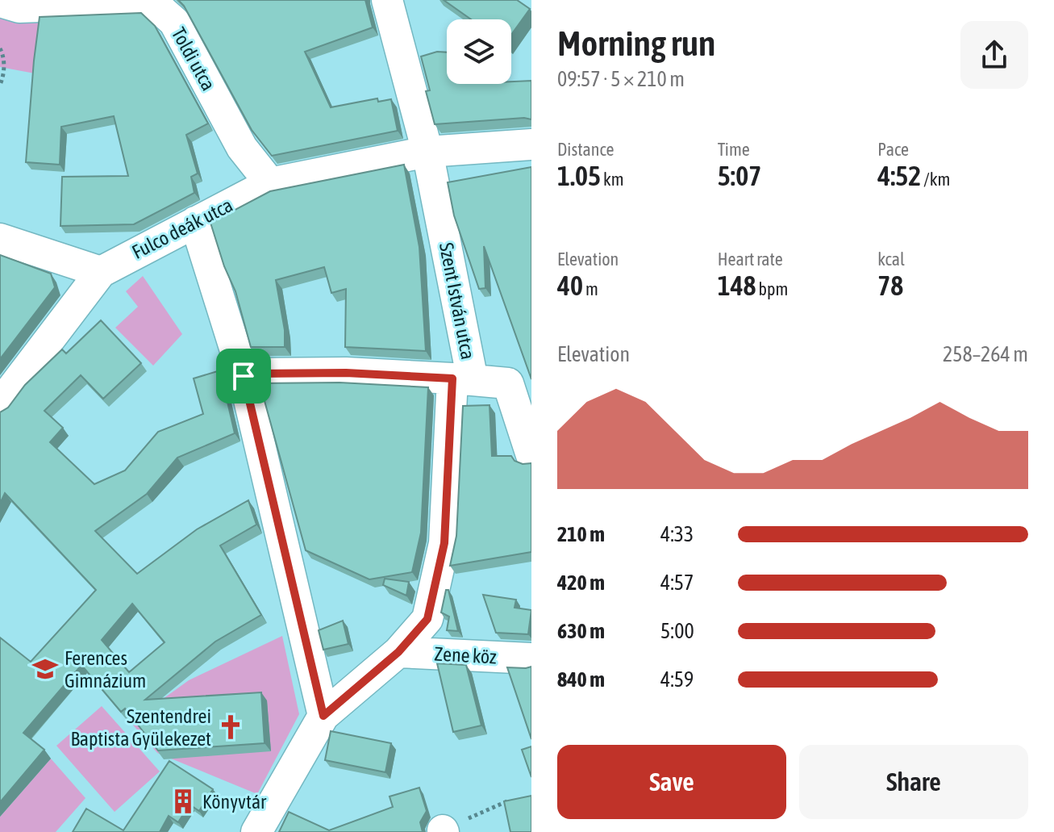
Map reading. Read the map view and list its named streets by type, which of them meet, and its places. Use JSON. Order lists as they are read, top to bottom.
{
  "streets": {
    "street": [
      "Toldi utca",
      "Fulco deák utca",
      "Szent István utca",
      "Zene köz"
    ]
  },
  "crossings": [
    ["Toldi utca", "Fulco deák utca"],
    ["Fulco deák utca", "Szent István utca"]
  ],
  "places": {
    "school or university": ["Ferences Gimnázium"],
    "church": ["Szentendrei Baptista Gyülekezet"],
    "building": ["Könyvtár"]
  },
  "page": {
    "heading": ["Morning run", "09:57 · 5 × 210 m"],
    "stats": [
      ["Distance", "1.05 km"],
      ["Time", "5:07"],
      ["Pace", "4:52 /km"],
      ["Elevation", "40 m"],
      ["Heart rate", "148 bpm"],
      ["kcal", "78"]
    ],
    "chart": ["Elevation", "258–264 m"],
    "list": [
      {
        "name": "210 m",
        "note": "4:33"
      },
      {
        "name": "420 m",
        "note": "4:57"
      },
      {
        "name": "630 m",
        "note": "5:00"
      },
      {
        "name": "840 m",
        "note": "4:59"
      }
    ],
    "buttons": ["Save", "Share"]
  }
}
